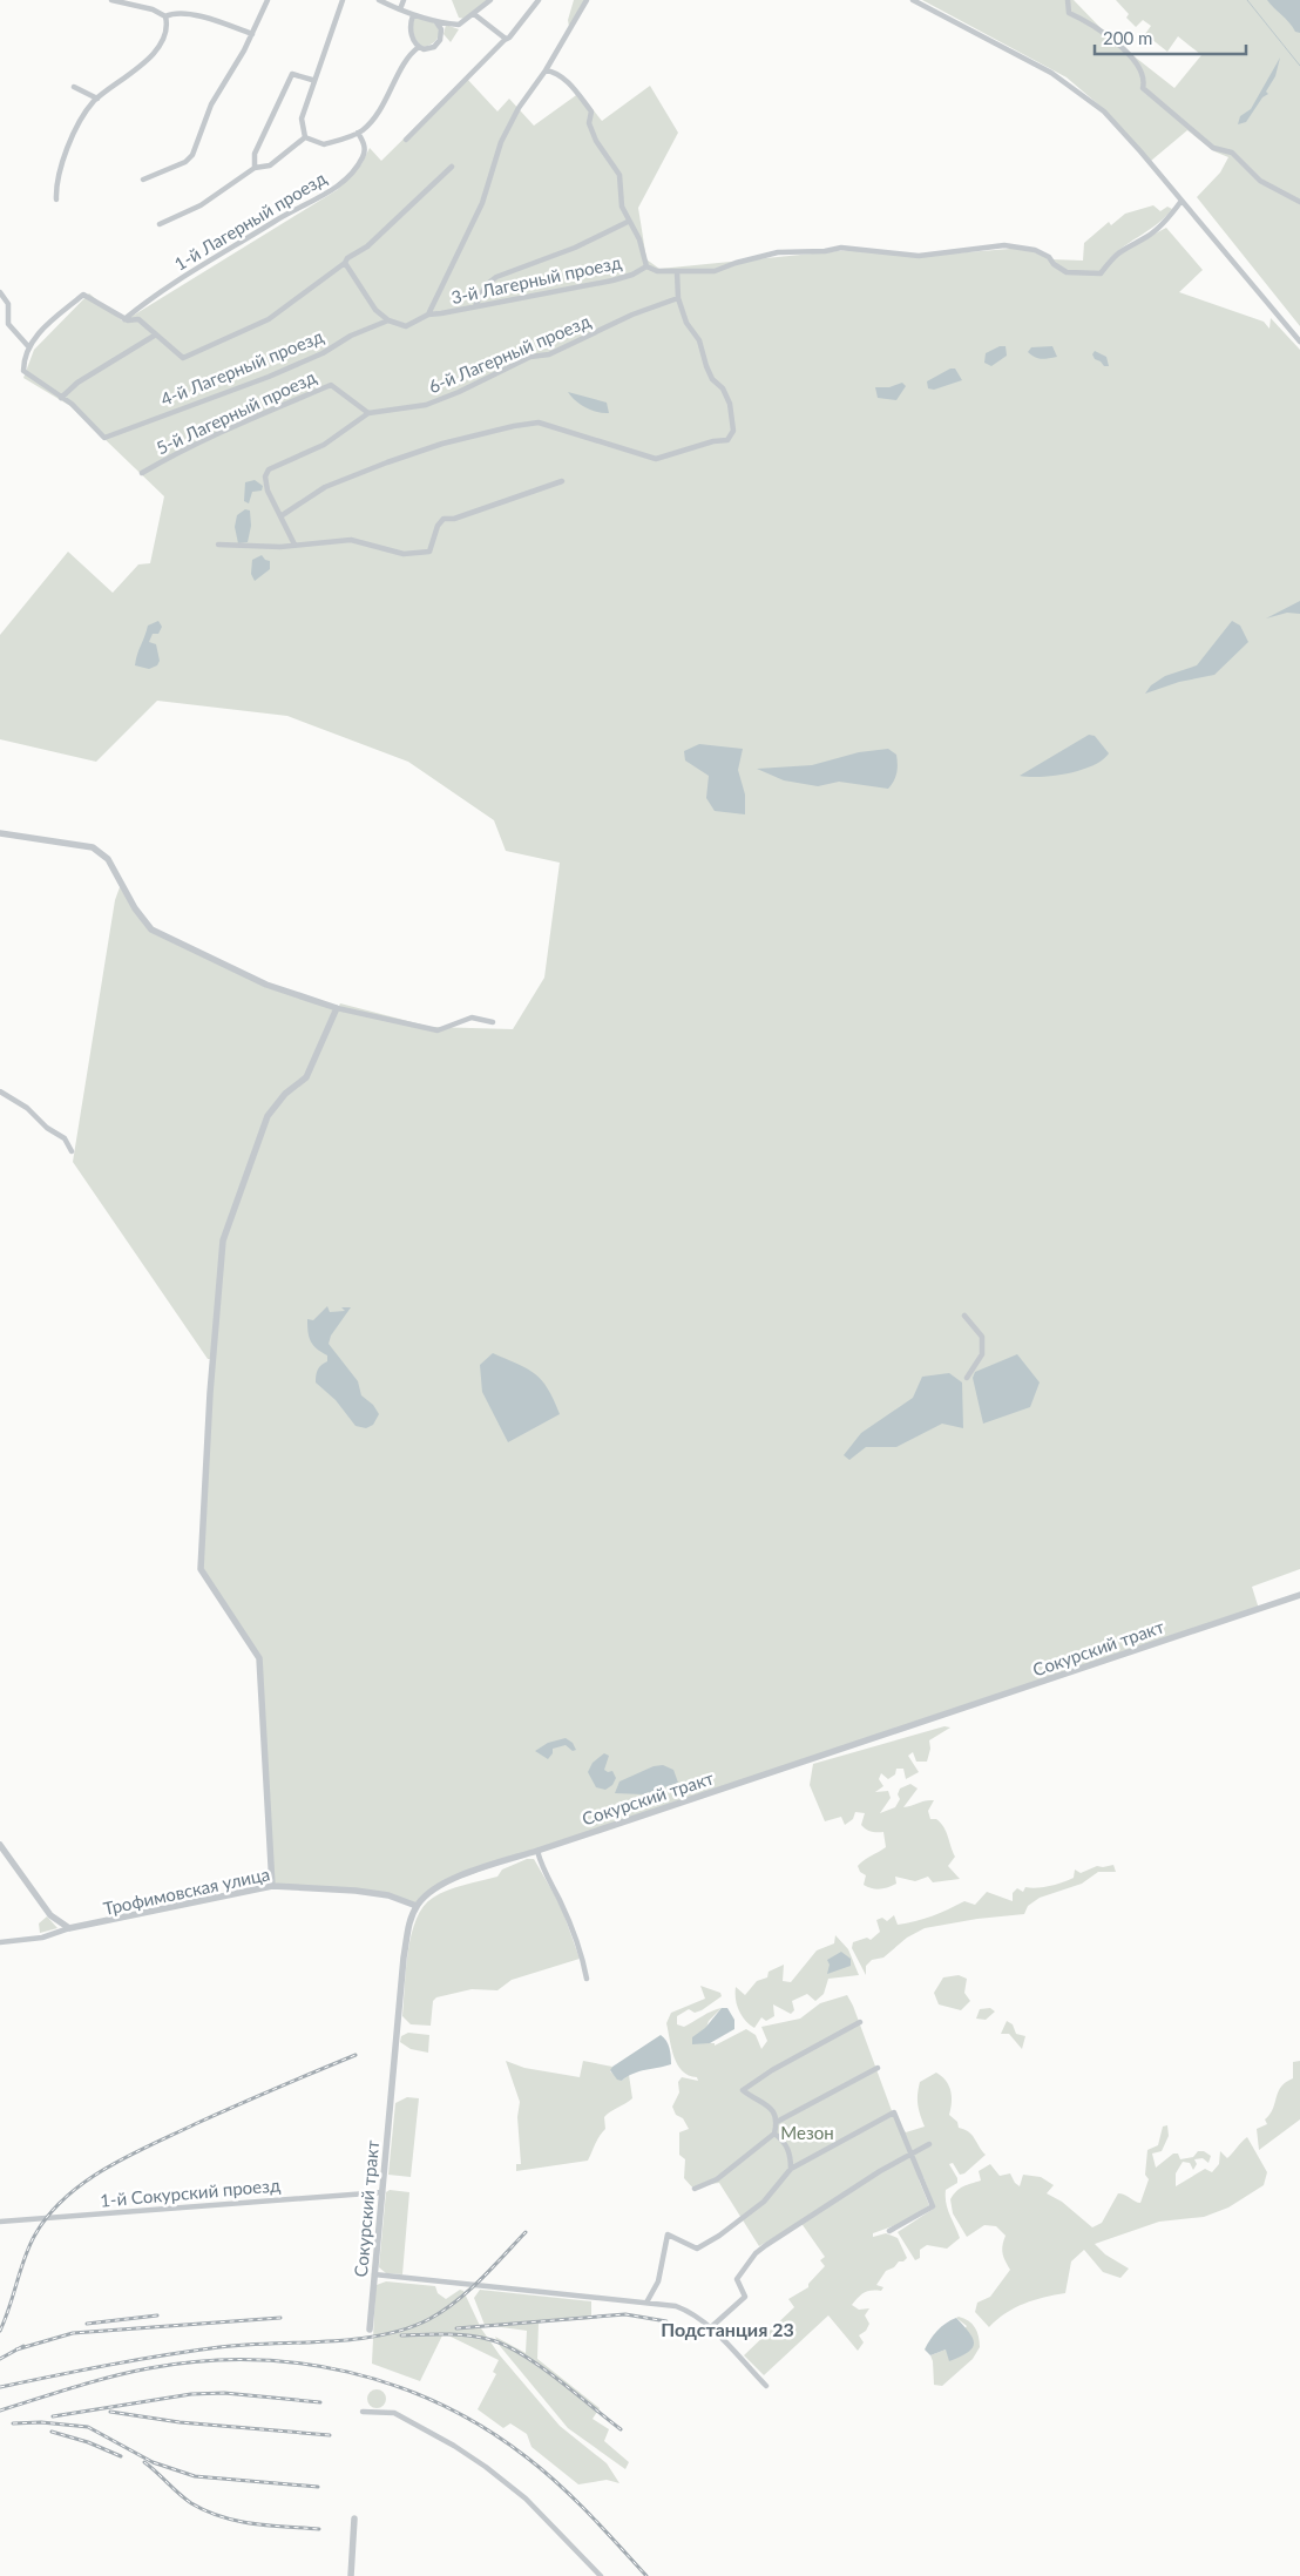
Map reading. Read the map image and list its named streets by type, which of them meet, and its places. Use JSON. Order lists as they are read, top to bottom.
{
  "streets": {
    "street": [
      "1-й Лагерный проезд",
      "3-й Лагерный проезд",
      "6-й Лагерный проезд",
      "4-й Лагерный проезд",
      "5-й Лагерный проезд",
      "Сокурский тракт",
      "Трофимовская улица",
      "1-й Сокурский проезд"
    ]
  },
  "crossings": [
    ["3-й Лагерный проезд", "4-й Лагерный проезд"],
    ["6-й Лагерный проезд", "5-й Лагерный проезд"],
    ["Сокурский тракт", "Трофимовская улица"],
    ["Сокурский тракт", "1-й Сокурский проезд"]
  ],
  "districts": ["Подстанция 23"],
  "parks": ["Мезон"],
  "scale_bar": "200 m"
}
